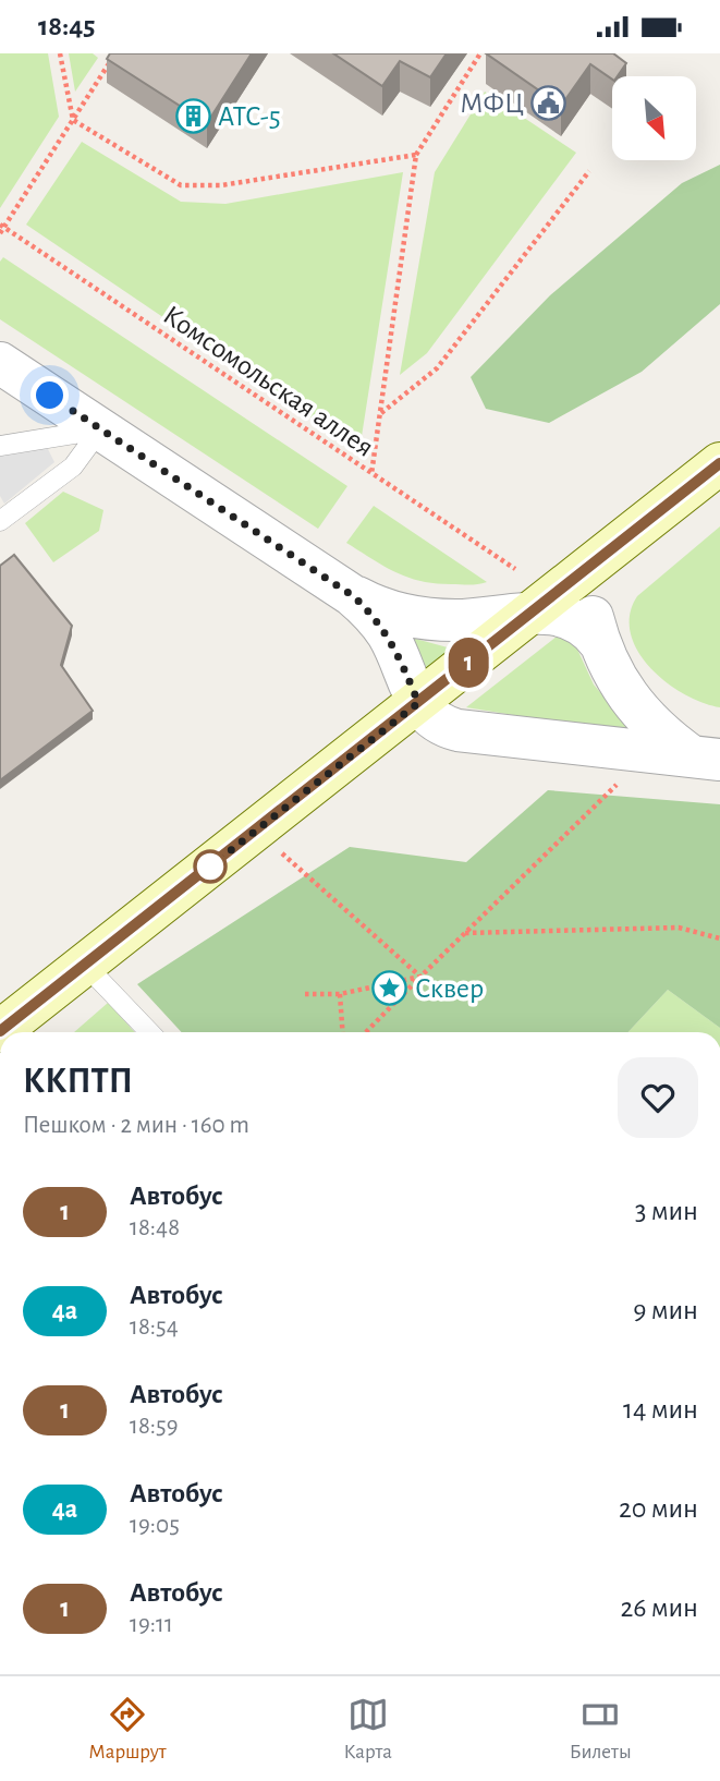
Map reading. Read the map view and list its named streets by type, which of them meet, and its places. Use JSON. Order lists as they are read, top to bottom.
{
  "streets": {
    "path": ["Комсомольская аллея"]
  },
  "places": {
    "public building": ["МФЦ"],
    "building": ["АТС-5"],
    "place": ["Сквер"]
  },
  "lines": ["bus line 1"],
  "north": "bottom right",
  "page": {
    "status": "18:45",
    "on_map": "1",
    "heading": ["ККПТП", "Пешком · 2 мин · 160 m"],
    "list": [
      {
        "mark": "1",
        "name": "Автобус",
        "note": "18:48",
        "value": "3 мин"
      },
      {
        "mark": "4а",
        "name": "Автобус",
        "note": "18:54",
        "value": "9 мин"
      },
      {
        "mark": "1",
        "name": "Автобус",
        "note": "18:59",
        "value": "14 мин"
      },
      {
        "mark": "4а",
        "name": "Автобус",
        "note": "19:05",
        "value": "20 мин"
      },
      {
        "mark": "1",
        "name": "Автобус",
        "note": "19:11",
        "value": "26 мин"
      }
    ],
    "tabs": ["Маршрут", "Карта", "Билеты"]
  }
}
